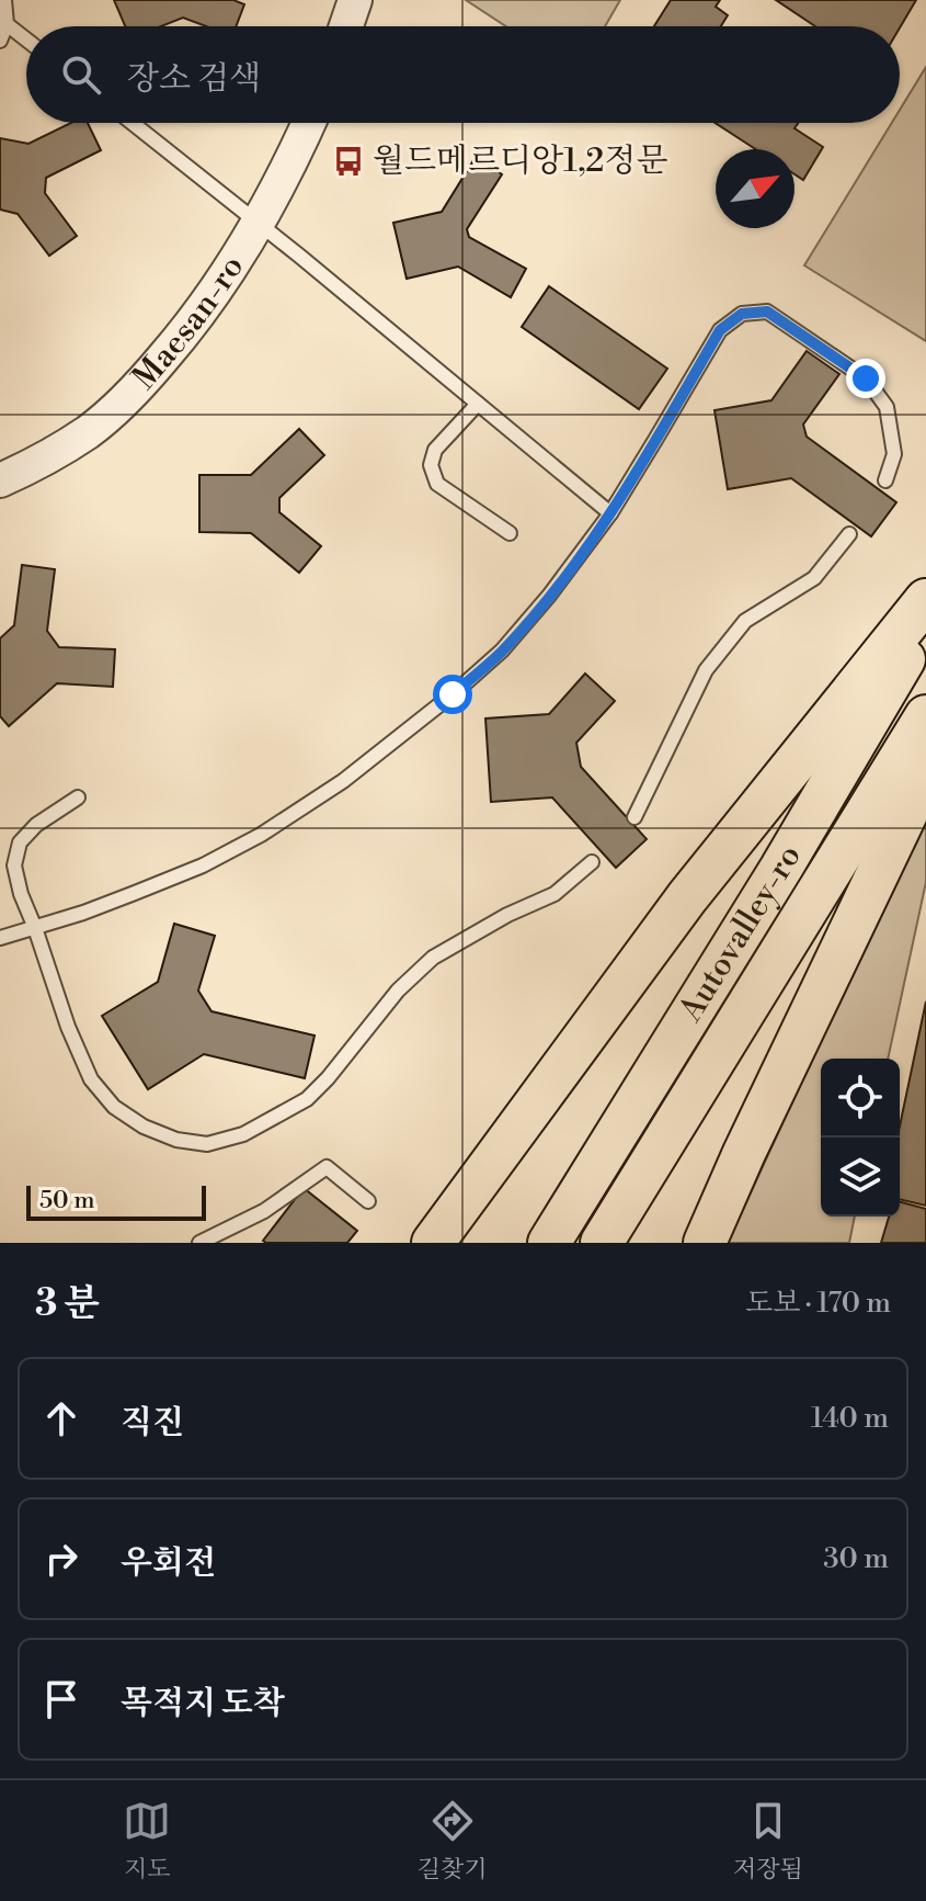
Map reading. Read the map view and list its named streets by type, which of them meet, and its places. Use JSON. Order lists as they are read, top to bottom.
{
  "streets": {
    "highway": ["Autovalley-ro"],
    "street": ["Maesan-ro"]
  },
  "places": {
    "bus stop": ["월드메르디앙1,2정문"]
  },
  "scale_bar": "50 m",
  "north": "top right",
  "page": {
    "search": "장소 검색",
    "scale": "50 m",
    "heading": ["3 분", "도보 · 170 m"],
    "list": [
      ["직진", "140 m"],
      ["우회전", "30 m"],
      "목적지 도착"
    ],
    "nav": ["지도", "길찾기", "저장됨"]
  }
}
